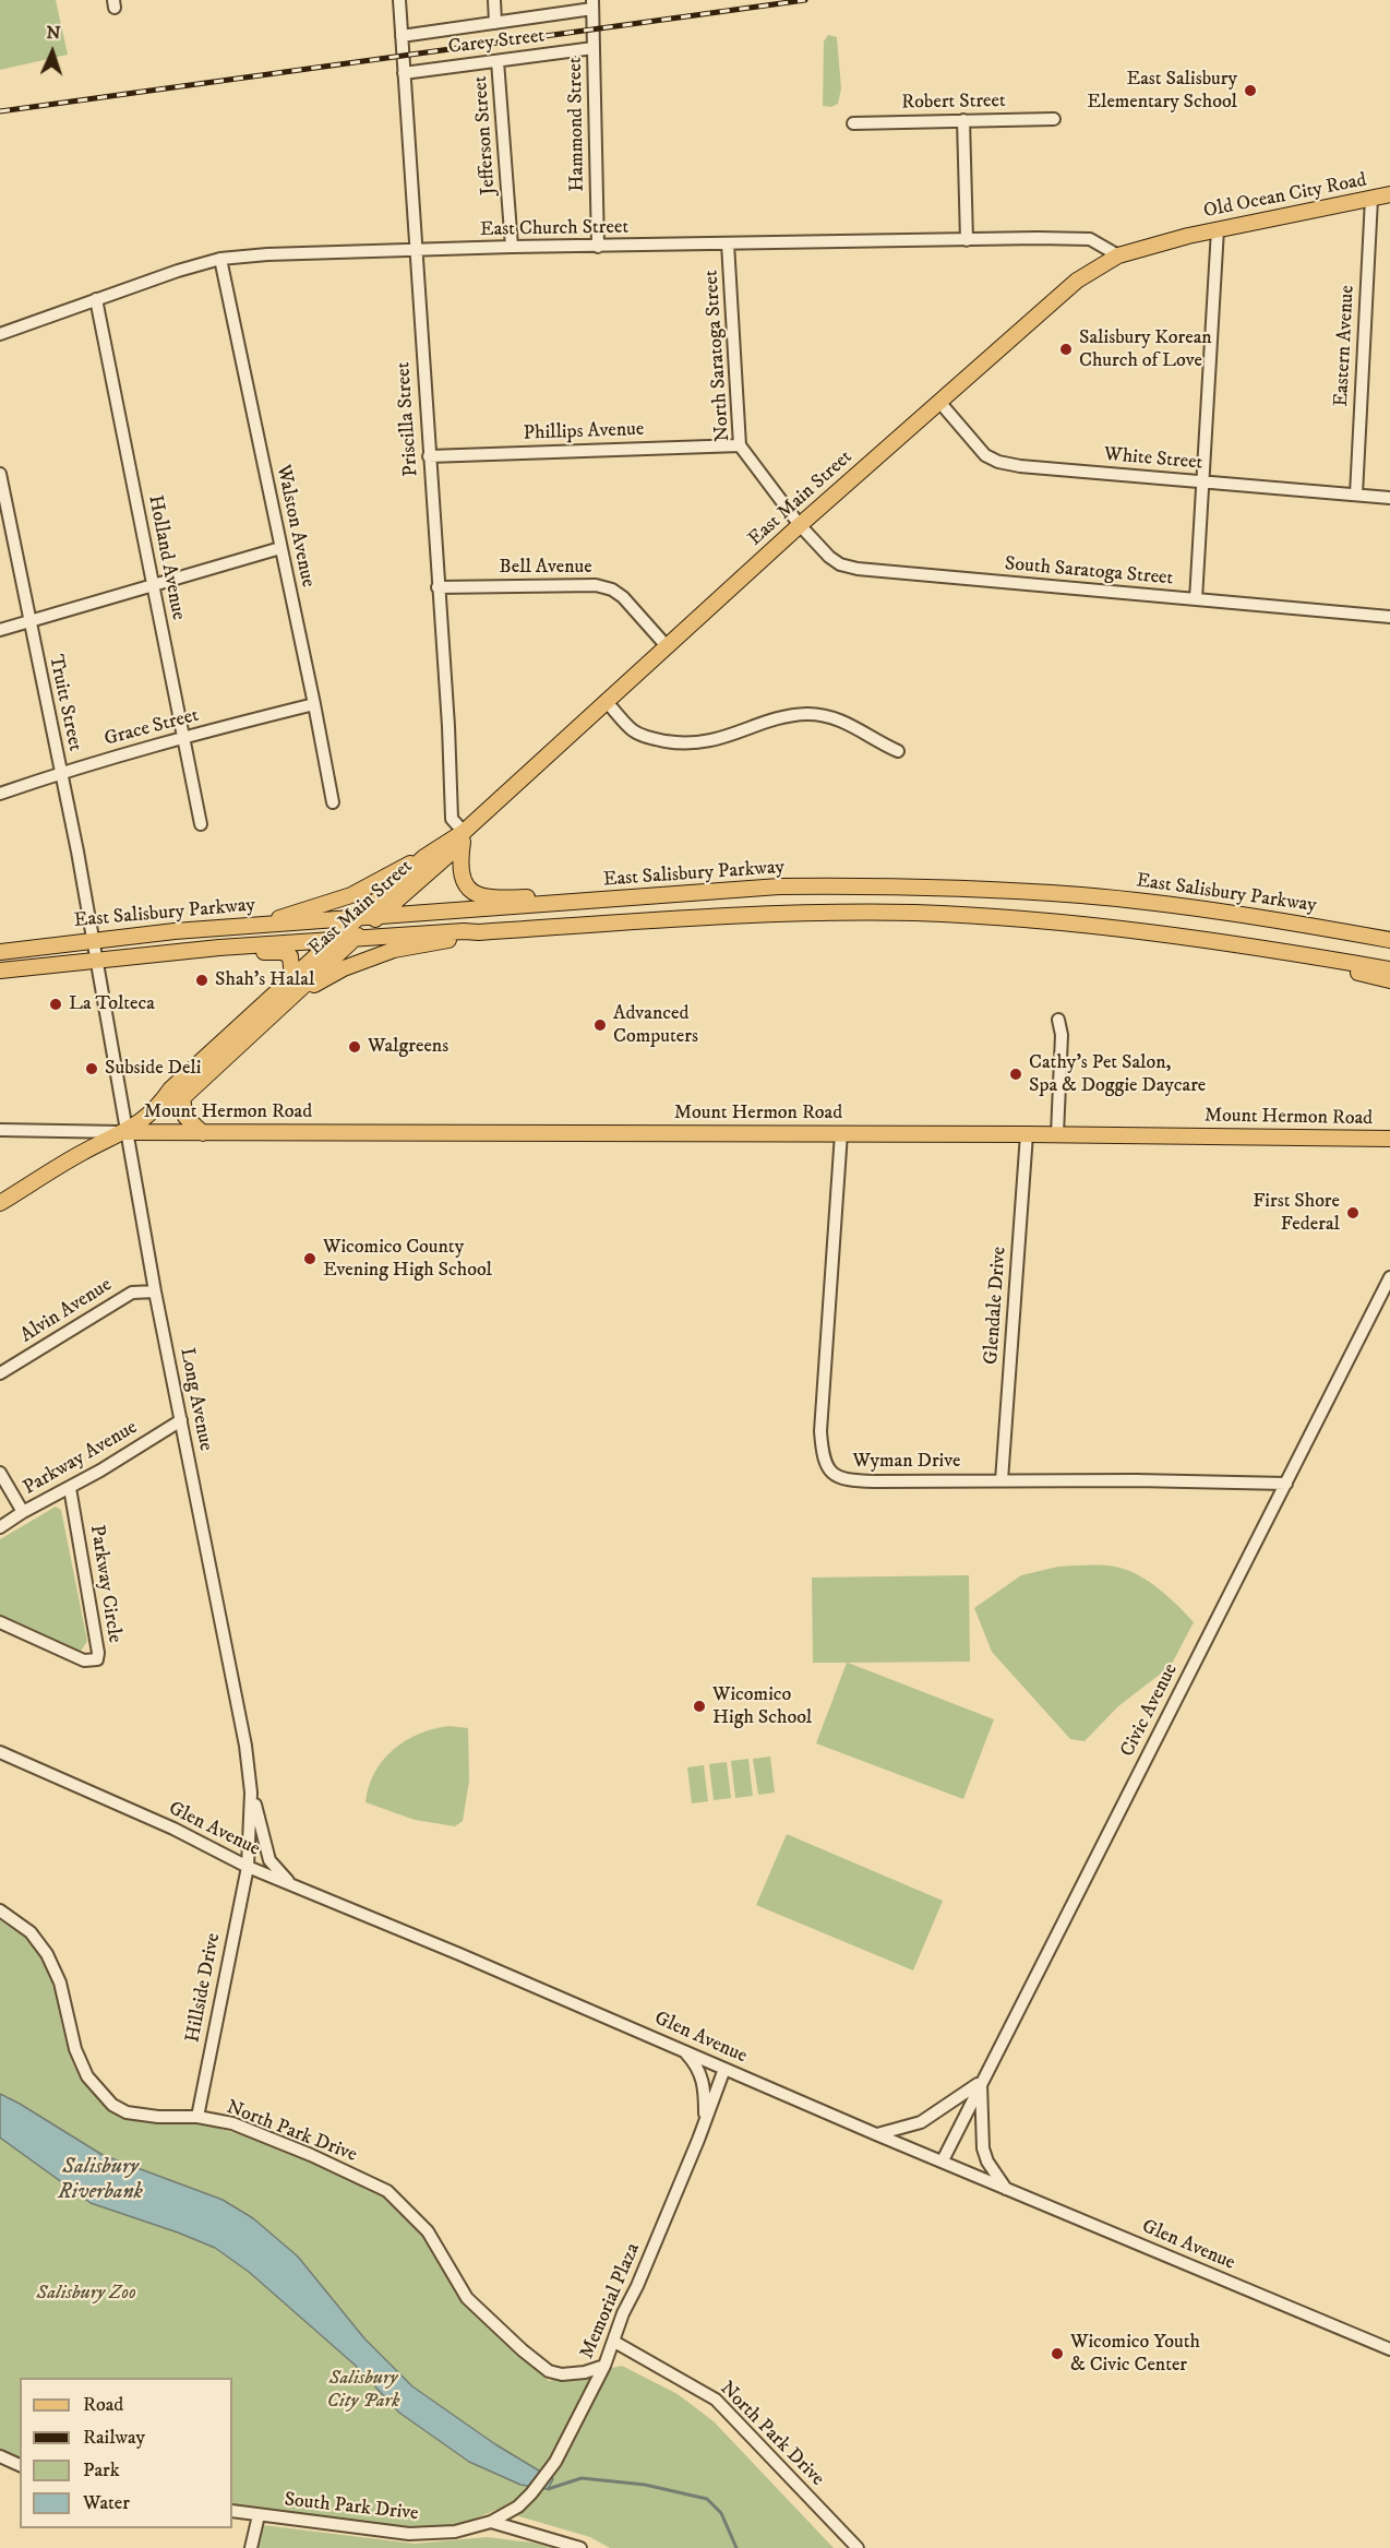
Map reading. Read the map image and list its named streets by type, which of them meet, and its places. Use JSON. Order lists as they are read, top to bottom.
{
  "streets": {
    "main road": [
      "Old Ocean City Road",
      "East Main Street",
      "East Salisbury Parkway",
      "Mount Hermon Road"
    ],
    "street": [
      "Carey Street",
      "Robert Street",
      "Hammond Street",
      "Jefferson Street",
      "East Church Street",
      "Eastern Avenue",
      "North Saratoga Street",
      "Priscilla Street",
      "Phillips Avenue",
      "White Street",
      "Walston Avenue",
      "Holland Avenue",
      "Bell Avenue",
      "South Saratoga Street",
      "Truitt Street",
      "Grace Street",
      "Glendale Drive",
      "Alvin Avenue",
      "Long Avenue",
      "Parkway Avenue",
      "Wyman Drive",
      "Parkway Circle",
      "Civic Avenue",
      "Glen Avenue",
      "Hillside Drive",
      "North Park Drive",
      "Memorial Plaza",
      "South Park Drive"
    ]
  },
  "crossings": [
    ["Carey Street", "Hammond Street"],
    ["Carey Street", "Jefferson Street"],
    ["Carey Street", "Priscilla Street"],
    ["Hammond Street", "East Church Street"],
    ["Jefferson Street", "East Church Street"],
    ["Old Ocean City Road", "Eastern Avenue"],
    ["Old Ocean City Road", "East Main Street"],
    ["East Church Street", "North Saratoga Street"],
    ["East Church Street", "Priscilla Street"],
    ["East Church Street", "East Main Street"],
    ["East Church Street", "Walston Avenue"],
    ["East Church Street", "Holland Avenue"],
    ["Eastern Avenue", "White Street"],
    ["North Saratoga Street", "Phillips Avenue"],
    ["North Saratoga Street", "East Main Street"],
    ["North Saratoga Street", "South Saratoga Street"],
    ["Priscilla Street", "Phillips Avenue"],
    ["Priscilla Street", "East Main Street"],
    ["Priscilla Street", "Bell Avenue"],
    ["White Street", "East Main Street"],
    ["East Main Street", "Bell Avenue"],
    ["East Main Street", "South Saratoga Street"],
    ["East Main Street", "East Salisbury Parkway"],
    ["East Main Street", "Mount Hermon Road"],
    ["East Main Street", "Long Avenue"],
    ["Walston Avenue", "Grace Street"],
    ["Holland Avenue", "Grace Street"],
    ["Truitt Street", "Grace Street"],
    ["Truitt Street", "East Salisbury Parkway"],
    ["Truitt Street", "Long Avenue"],
    ["East Salisbury Parkway", "Long Avenue"],
    ["Mount Hermon Road", "Glendale Drive"],
    ["Mount Hermon Road", "Long Avenue"],
    ["Mount Hermon Road", "Wyman Drive"],
    ["Glendale Drive", "Wyman Drive"],
    ["Alvin Avenue", "Long Avenue"],
    ["Long Avenue", "Parkway Avenue"],
    ["Long Avenue", "Glen Avenue"],
    ["Long Avenue", "Hillside Drive"],
    ["Parkway Avenue", "Parkway Circle"],
    ["Wyman Drive", "Civic Avenue"],
    ["Civic Avenue", "Glen Avenue"],
    ["Glen Avenue", "Hillside Drive"],
    ["Glen Avenue", "Memorial Plaza"],
    ["Hillside Drive", "North Park Drive"],
    ["North Park Drive", "Memorial Plaza"],
    ["Memorial Plaza", "South Park Drive"]
  ],
  "water": ["Salisbury Riverbank"],
  "parks": ["Salisbury Zoo", "Salisbury City Park"],
  "places": [
    "East Salisbury Elementary School",
    "Salisbury Korean Church of Love",
    "Shah’s Halal",
    "La Tolteca",
    "Advanced Computers",
    "Walgreens",
    "Subside Deli",
    "Cathy's Pet Salon, Spa & Doggie Daycare",
    "First Shore Federal",
    "Wicomico County Evening High School",
    "Wicomico High School",
    "Wicomico Youth & Civic Center"
  ],
  "legend": [
    "Road",
    "Railway",
    "Park",
    "Water"
  ],
  "north": "top"
}
